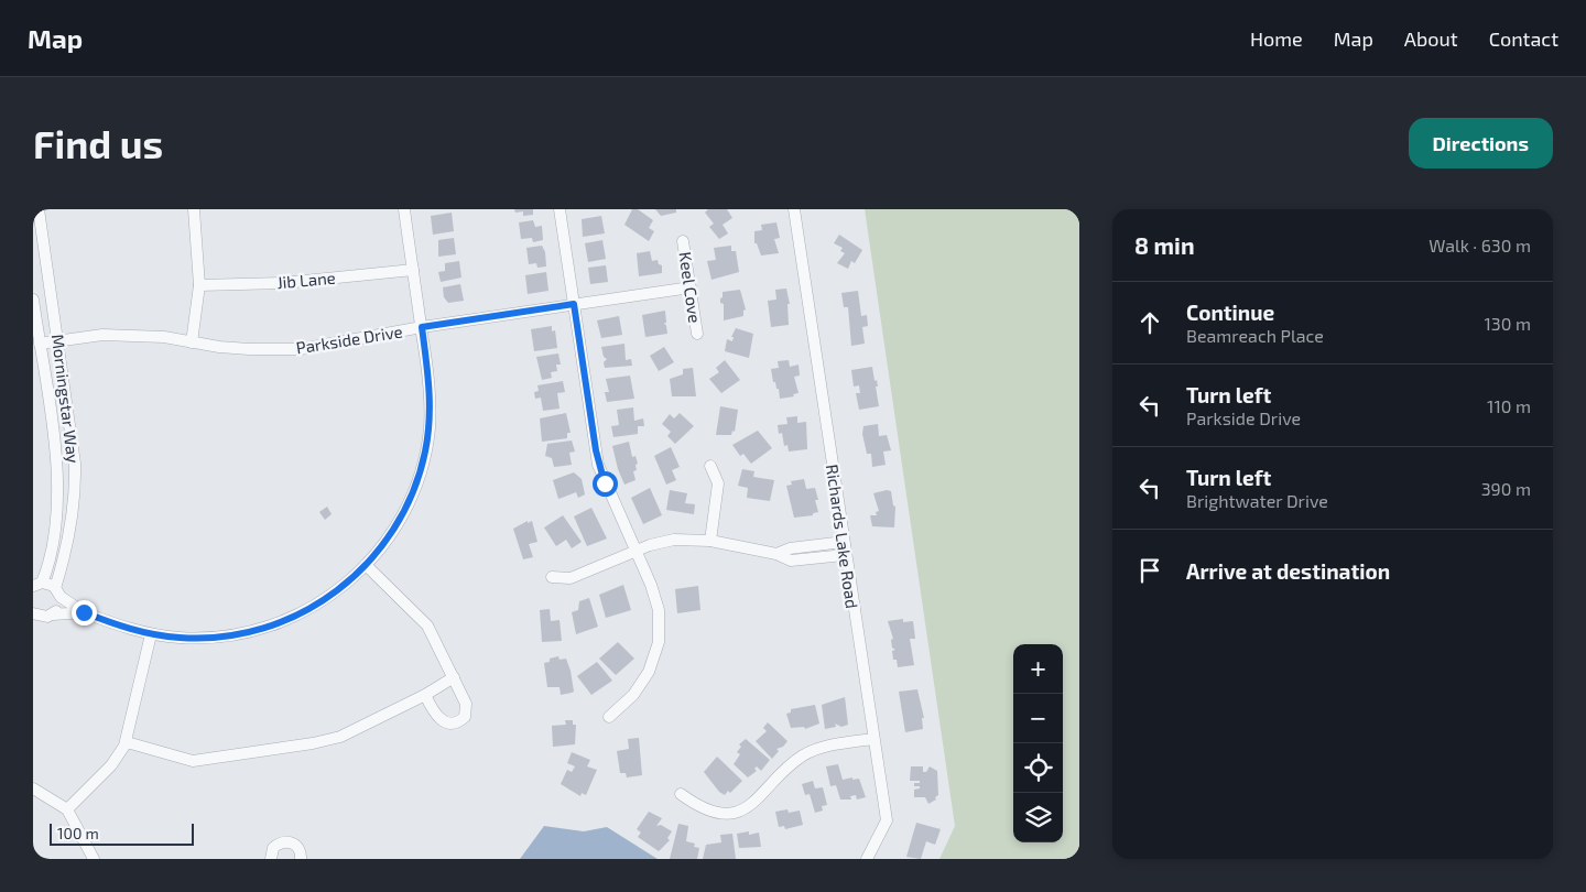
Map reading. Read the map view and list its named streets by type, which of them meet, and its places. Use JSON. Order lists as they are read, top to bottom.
{
  "streets": {
    "street": [
      "Jib Lane",
      "Keel Cove",
      "Parkside Drive",
      "Morningstar Way",
      "Richards Lake Road"
    ]
  },
  "crossings": [
    ["Keel Cove", "Parkside Drive"],
    ["Parkside Drive", "Morningstar Way"]
  ],
  "scale_bar": "100 m",
  "page": {
    "header": "Map",
    "nav": [
      "Home",
      "Map",
      "About",
      "Contact"
    ],
    "buttons": "Directions",
    "title": "Find us",
    "heading": ["8 min", "Walk · 630 m"],
    "list": [
      ["Continue", "Beamreach Place", "130 m"],
      ["Turn left", "Parkside Drive", "110 m"],
      ["Turn left", "Brightwater Drive", "390 m"],
      "Arrive at destination"
    ],
    "map_buttons": ["+", "−"],
    "scale": "100 m"
  }
}
